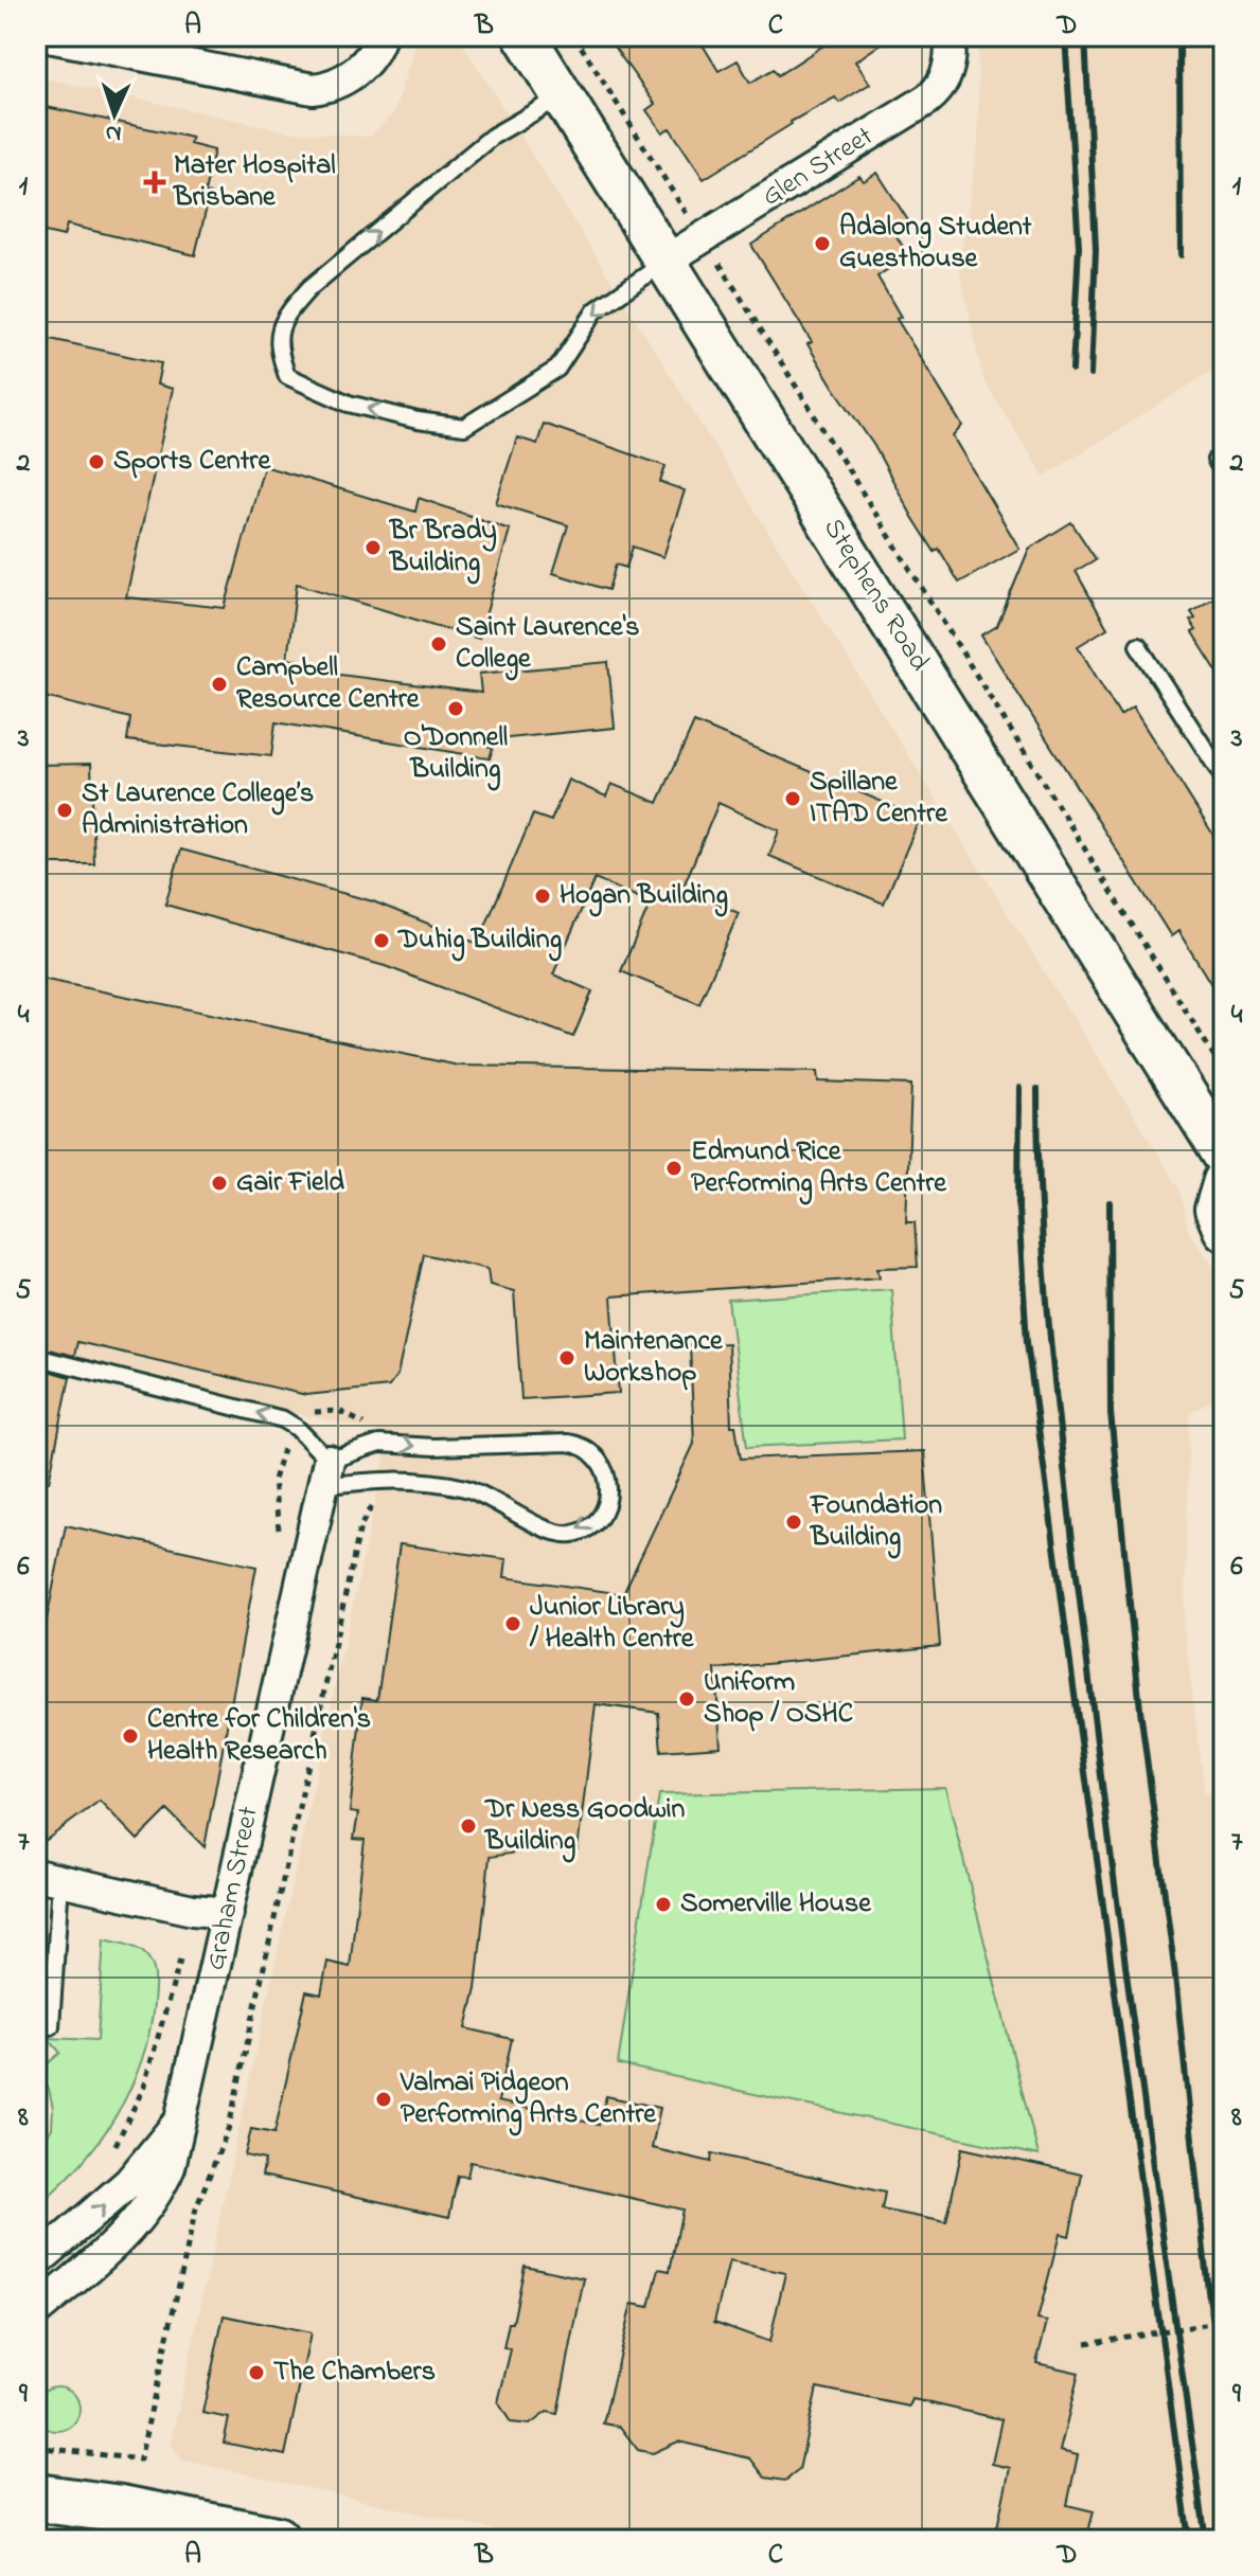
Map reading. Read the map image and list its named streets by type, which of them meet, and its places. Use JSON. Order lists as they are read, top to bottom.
{
  "streets": {
    "street": ["Glen Street", "Stephens Road", "Graham Street"]
  },
  "crossings": [
    ["Glen Street", "Stephens Road"]
  ],
  "places": {
    "health": ["Mater Hospital Brisbane"],
    "other": [
      "Adalong Student Guesthouse",
      "Sports Centre",
      "Br Brady Building",
      "Saint Laurence's College",
      "Campbell Resource Centre",
      "O'Donnell Building",
      "Spillane ITAD Centre",
      "St Laurence College’s Administration",
      "Hogan Building",
      "Duhig Building",
      "Edmund Rice Performing Arts Centre",
      "Gair Field",
      "Maintenance Workshop",
      "Foundation Building",
      "Junior Library / Health Centre",
      "Uniform Shop / OSHC",
      "Centre for Children's Health Research",
      "Dr Ness Goodwin Building",
      "Somerville House",
      "Valmai Pidgeon Performing Arts Centre",
      "The Chambers"
    ]
  },
  "north": "bottom",
  "grid": {
    "columns": [
      "A",
      "B",
      "C",
      "D"
    ],
    "rows": [
      "1",
      "2",
      "3",
      "4",
      "5",
      "6",
      "7",
      "8",
      "9"
    ]
  }
}
